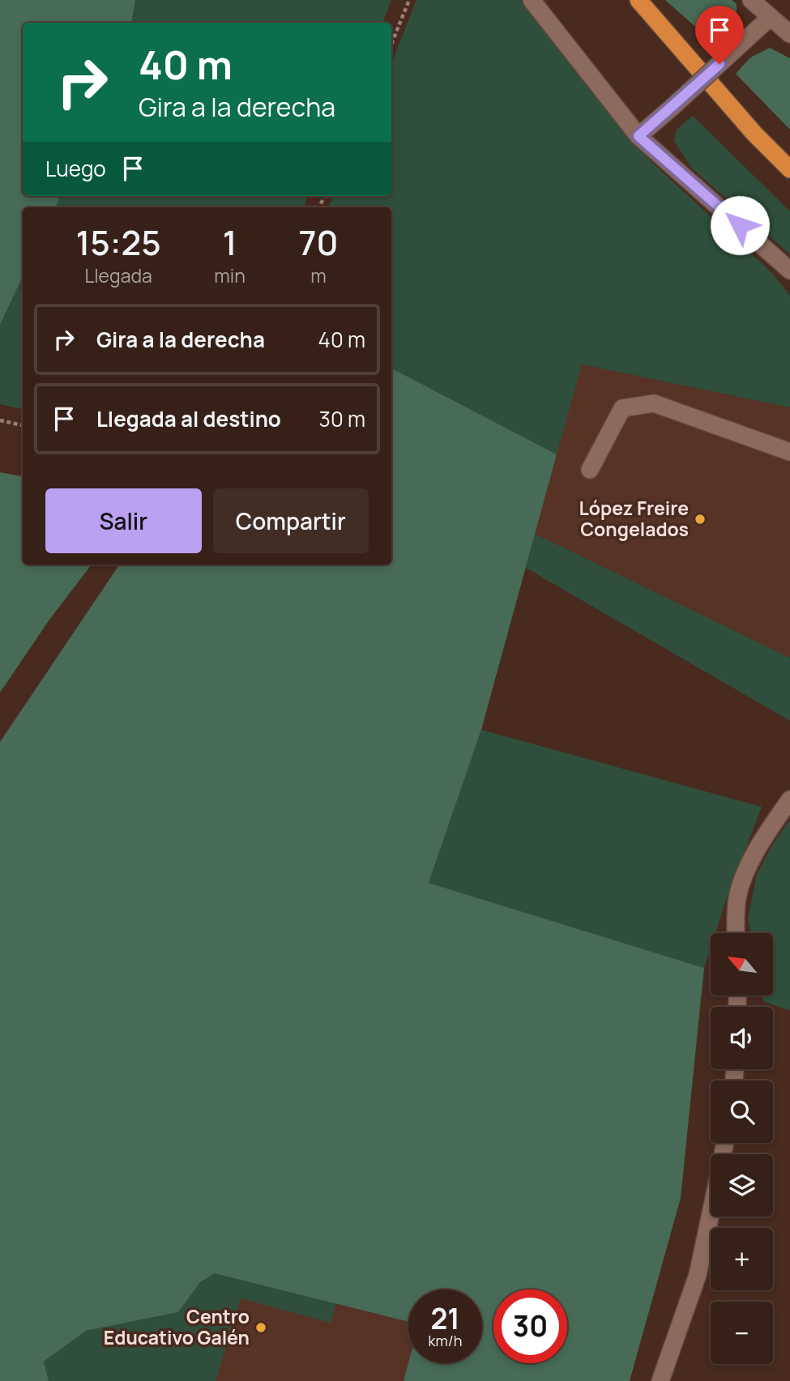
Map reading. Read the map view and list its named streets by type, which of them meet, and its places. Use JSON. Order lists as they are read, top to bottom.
{
  "places": ["López Freire Congelados", "Centro Educativo Galén"],
  "north": "top left",
  "page": {
    "turn": ["40 m", "Gira a la derecha"],
    "then": "Luego",
    "eta": [
      "15:25",
      "Llegada",
      "1",
      "min",
      "70",
      "m"
    ],
    "list": [
      {
        "name": "Gira a la derecha",
        "value": "40 m"
      },
      {
        "name": "Llegada al destino",
        "value": "30 m"
      }
    ],
    "buttons": ["Salir", "Compartir"],
    "map_buttons": ["+", "−"],
    "speed": "21 km/h",
    "limit": "30"
  }
}
